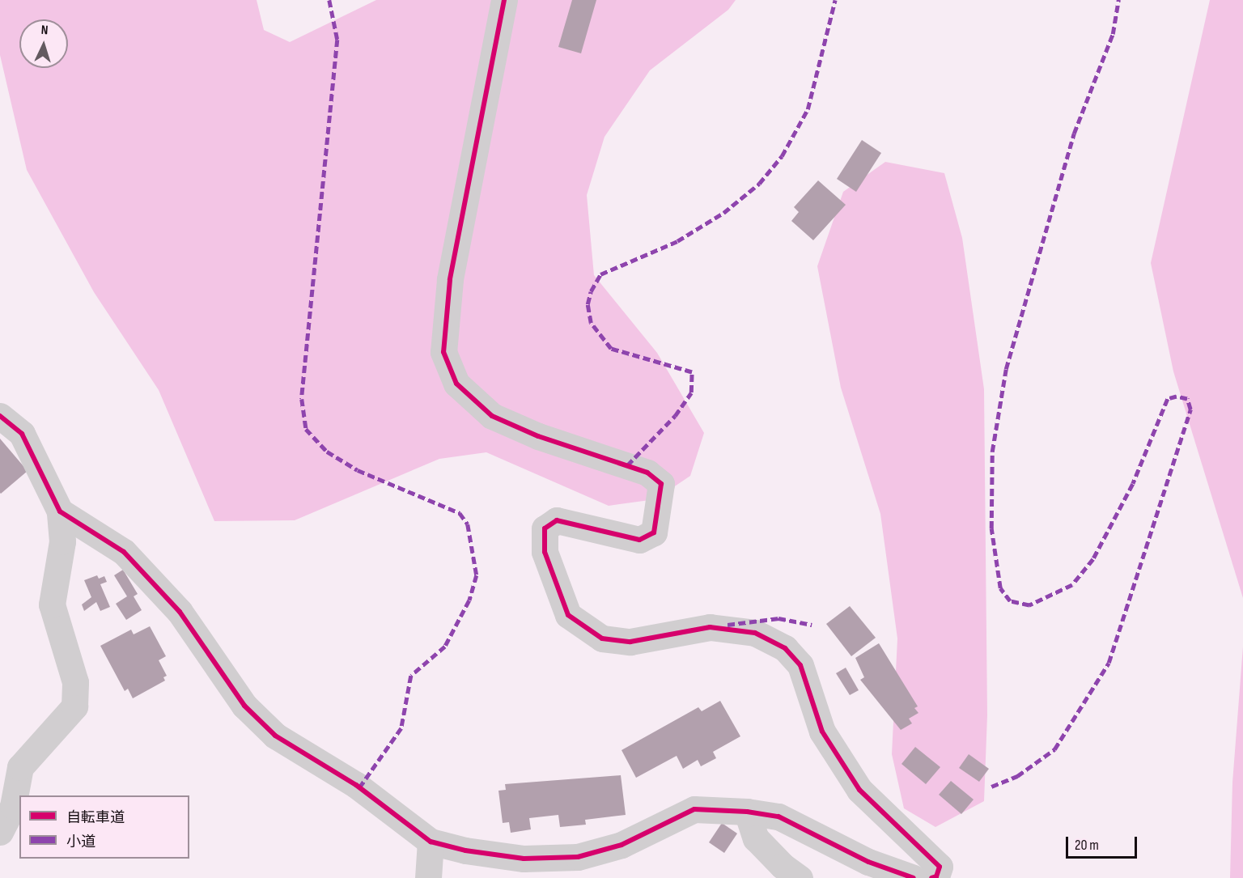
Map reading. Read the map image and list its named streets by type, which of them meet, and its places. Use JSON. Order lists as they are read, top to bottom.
{
  "legend": ["自転車道", "小道"],
  "scale_bar": "20 m",
  "north": "top"
}
